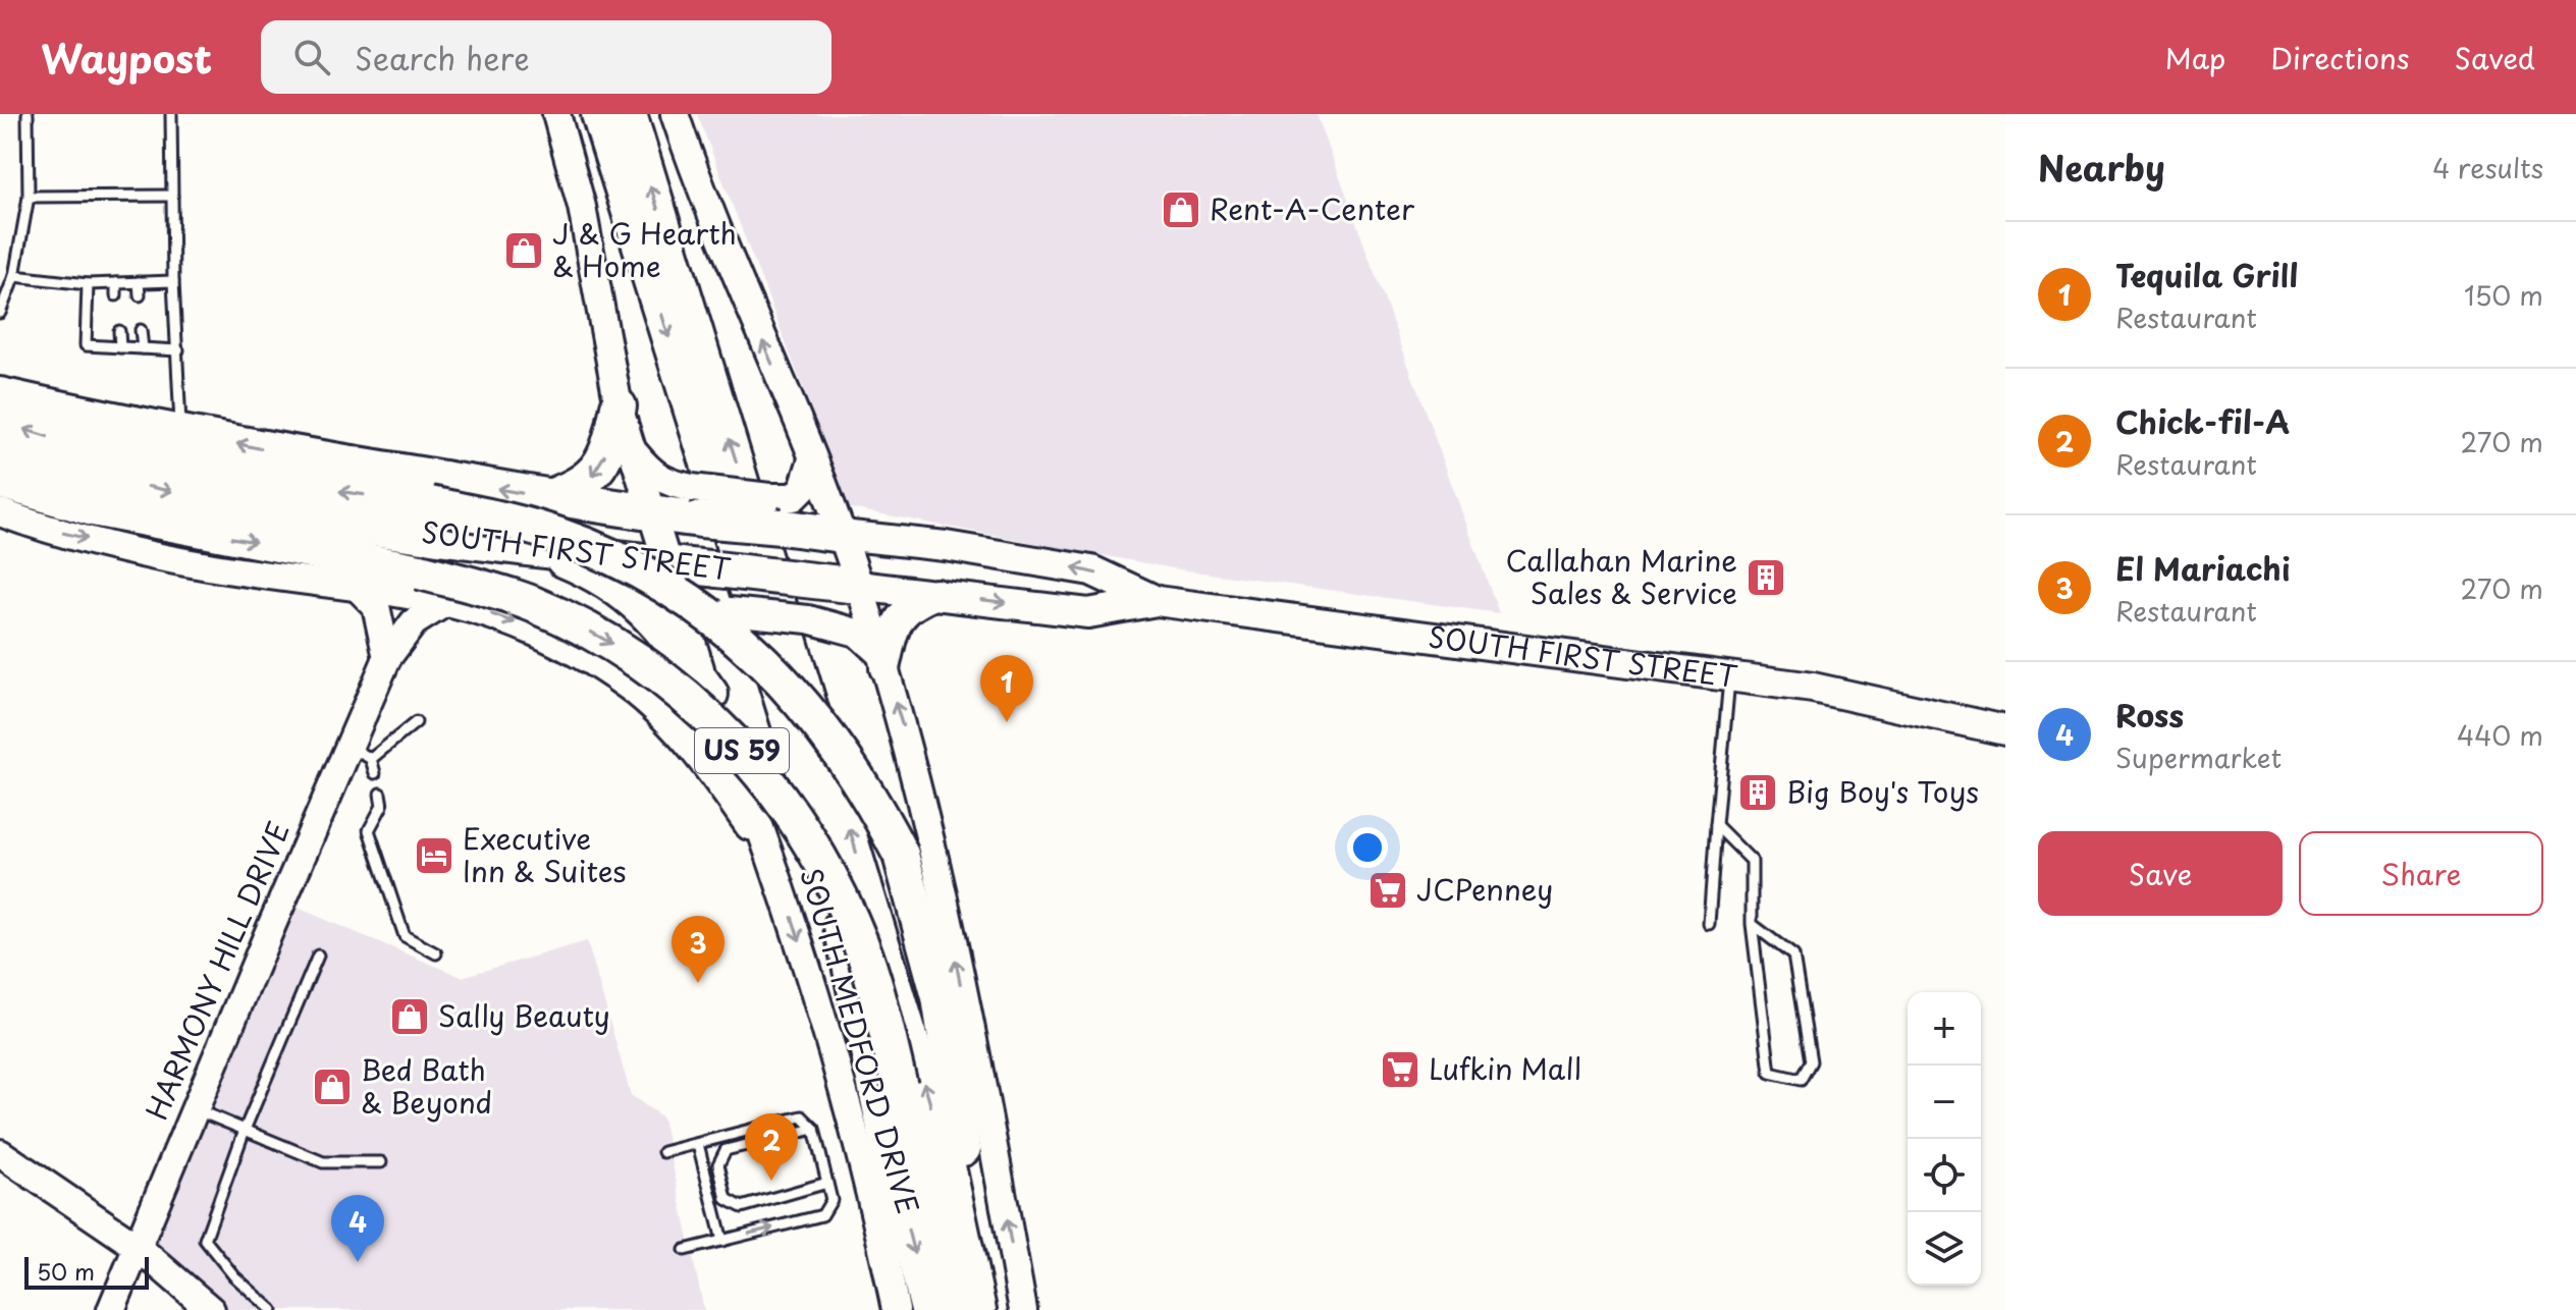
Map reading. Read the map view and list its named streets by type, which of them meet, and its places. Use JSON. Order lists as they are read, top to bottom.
{
  "streets": {
    "highway": ["SOUTH FIRST STREET", "US 59"],
    "main road": ["HARMONY HILL DRIVE", "SOUTH MEDFORD DRIVE"]
  },
  "crossings": [
    ["SOUTH FIRST STREET", "SOUTH MEDFORD DRIVE"]
  ],
  "places": {
    "shop": [
      "Rent-A-Center",
      "J & G Hearth & Home",
      "Sally Beauty",
      "Bed Bath & Beyond"
    ],
    "building": ["Callahan Marine Sales & Service", "Big Boy's Toys"],
    "hotel": ["Executive Inn & Suites"],
    "supermarket": ["JCPenney", "Lufkin Mall"]
  },
  "scale_bar": "50 m",
  "page": {
    "header": "Waypost",
    "search": "Search here",
    "nav": ["Map", "Directions", "Saved"],
    "heading": ["Nearby", "4 results"],
    "list": [
      {
        "mark": "1",
        "name": "Tequila Grill",
        "note": "Restaurant",
        "value": "150 m"
      },
      {
        "mark": "2",
        "name": "Chick-fil-A",
        "note": "Restaurant",
        "value": "270 m"
      },
      {
        "mark": "3",
        "name": "El Mariachi",
        "note": "Restaurant",
        "value": "270 m"
      },
      {
        "mark": "4",
        "name": "Ross",
        "note": "Supermarket",
        "value": "440 m"
      }
    ],
    "pins": [
      "1",
      "3",
      "2",
      "4"
    ],
    "buttons": ["Save", "Share"],
    "map_buttons": ["+", "−"],
    "scale": "50 m"
  }
}
